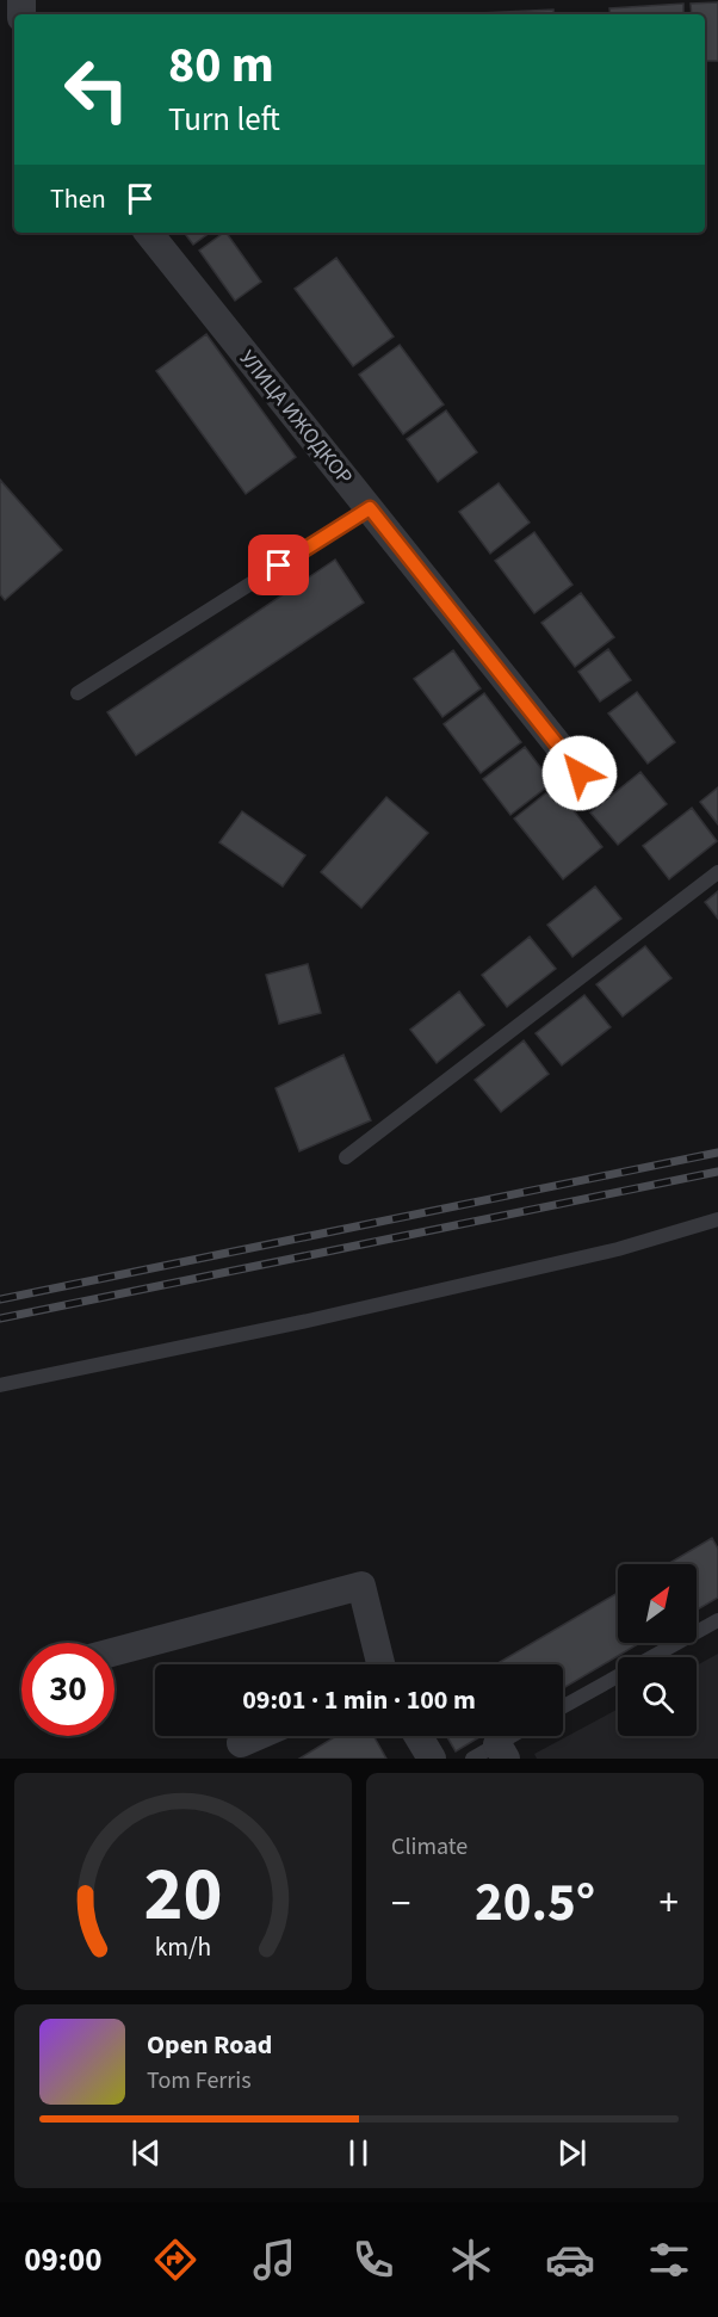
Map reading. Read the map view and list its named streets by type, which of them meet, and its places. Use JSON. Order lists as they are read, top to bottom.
{
  "streets": {
    "street": ["УЛИЦА ИЖОДКОР"]
  },
  "north": "top right",
  "page": {
    "turn": ["80 m", "Turn left"],
    "then": "Then",
    "limit": "30",
    "trip": "09:01 · 1 min · 100 m",
    "tile": "Climate",
    "heat": ["−", "20.5°", "+"],
    "song": ["Open Road", "Tom Ferris"],
    "tabs": "09:00",
    "gauge": ["20", "km/h"]
  }
}
